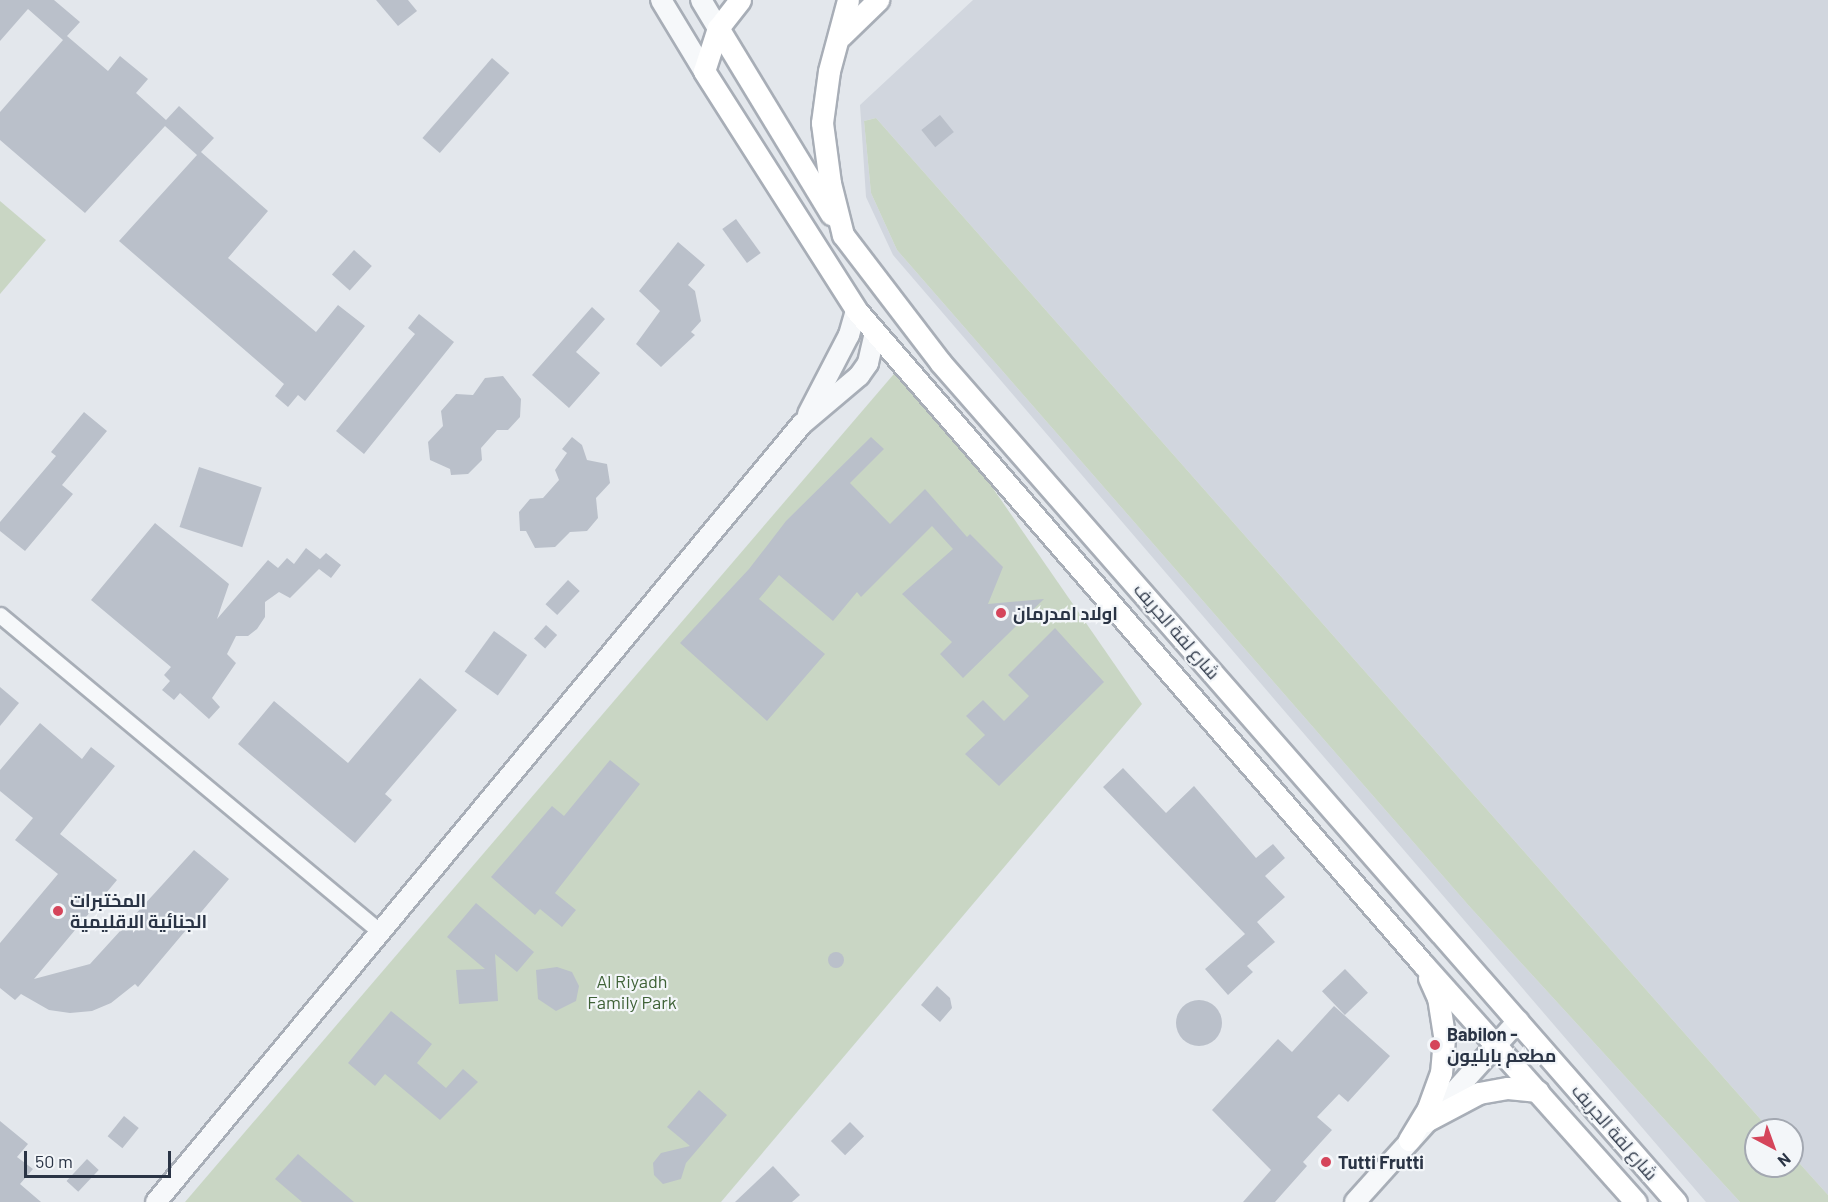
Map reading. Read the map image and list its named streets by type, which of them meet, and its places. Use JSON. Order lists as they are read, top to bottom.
{
  "streets": {
    "main road": ["شارع لفة الجريف"]
  },
  "parks": ["Al Riyadh Family Park"],
  "places": [
    "اولاد امدرمان",
    "المختبرات الجنائية الاقليمية",
    "Babilon - مطعم بابليون",
    "Tutti Frutti"
  ],
  "scale_bar": "50 m",
  "north": "bottom right"
}
